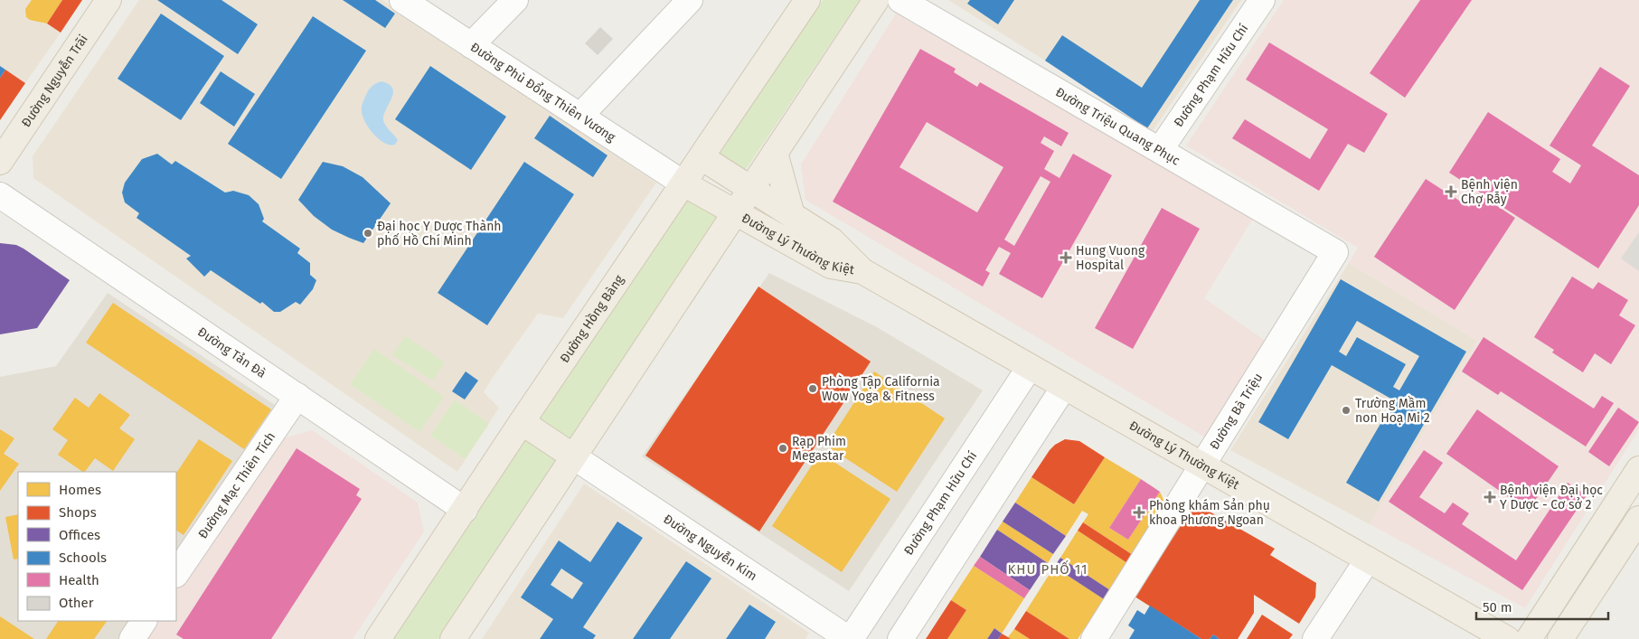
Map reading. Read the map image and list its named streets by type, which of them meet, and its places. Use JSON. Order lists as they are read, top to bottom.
{
  "streets": {
    "main road": ["Đường Nguyễn Trãi", "Đường Lý Thường Kiệt", "Đường Hồng Bàng"],
    "street": [
      "Đường Phạm Hữu Chí",
      "Đường Phù Đổng Thiên Vương",
      "Đường Triệu Quang Phục",
      "Đường Tản Đà",
      "Đường Bà Triệu",
      "Đường Mạc Thiên Tích",
      "Đường Nguyễn Kim"
    ]
  },
  "crossings": [
    ["Đường Phạm Hữu Chí", "Đường Triệu Quang Phục"],
    ["Đường Phạm Hữu Chí", "Đường Lý Thường Kiệt"],
    ["Đường Phạm Hữu Chí", "Đường Nguyễn Kim"],
    ["Đường Phù Đổng Thiên Vương", "Đường Lý Thường Kiệt"],
    ["Đường Phù Đổng Thiên Vương", "Đường Hồng Bàng"],
    ["Đường Triệu Quang Phục", "Đường Bà Triệu"],
    ["Đường Lý Thường Kiệt", "Đường Hồng Bàng"],
    ["Đường Lý Thường Kiệt", "Đường Bà Triệu"],
    ["Đường Hồng Bàng", "Đường Tản Đà"],
    ["Đường Tản Đà", "Đường Mạc Thiên Tích"]
  ],
  "districts": ["KHU PHỐ 11"],
  "places": {
    "health": [
      "Bệnh viện Chợ Rẫy",
      "Hung Vuong Hospital",
      "Bệnh viện Đại học Y Dược - Cơ sở 2",
      "Phòng khám Sản phụ khoa Phương Ngoan"
    ],
    "other": [
      "Đại học Y Dược Thành phố Hồ Chí Minh",
      "Phòng Tập California Wow Yoga & Fitness",
      "Trường Mầm non Hoạ Mi 2",
      "Rạp Phim Megastar"
    ]
  },
  "legend": [
    "Homes",
    "Shops",
    "Offices",
    "Schools",
    "Health",
    "Other"
  ],
  "scale_bar": "50 m"
}
